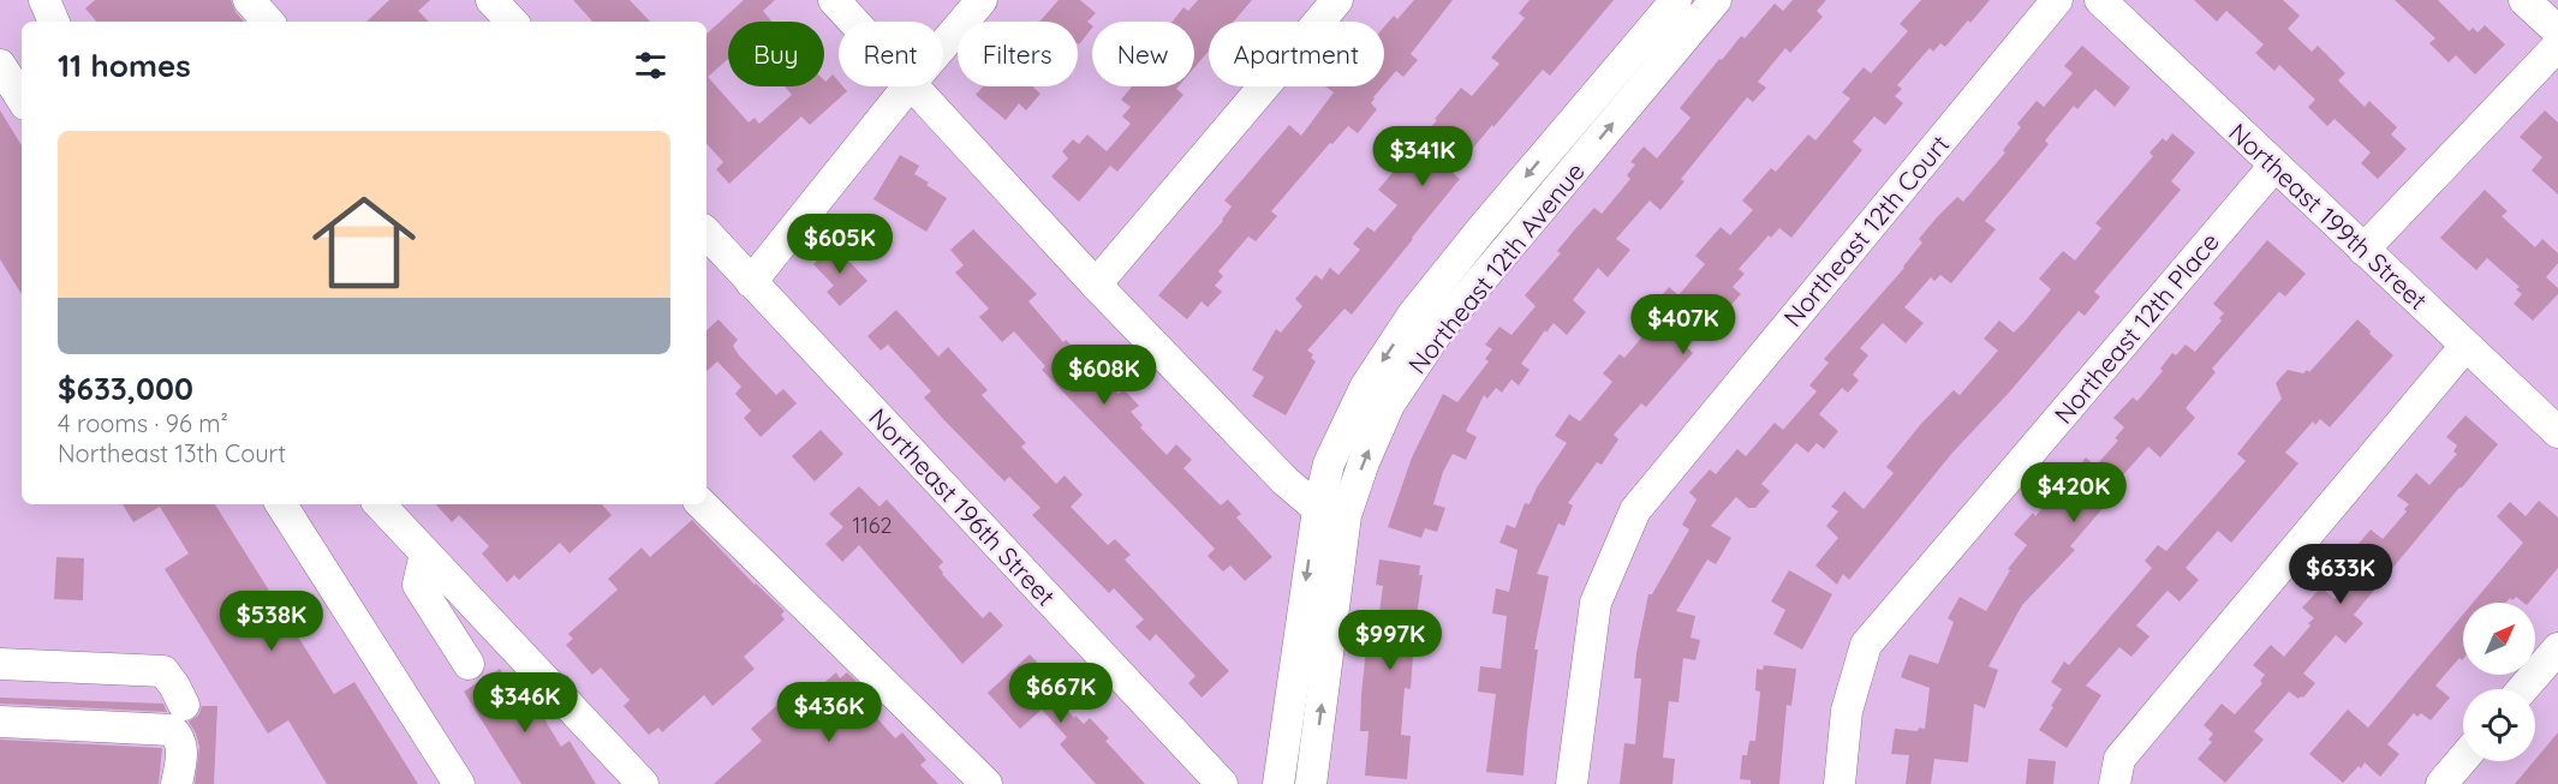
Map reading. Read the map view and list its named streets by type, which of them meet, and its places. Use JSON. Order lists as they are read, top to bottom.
{
  "streets": {
    "street": [
      "Northeast 199th Street",
      "Northeast 12th Court",
      "Northeast 12th Avenue",
      "Northeast 12th Place",
      "Northeast 196th Street"
    ]
  },
  "crossings": [
    ["Northeast 199th Street", "Northeast 12th Place"]
  ],
  "house_numbers": ["1162"],
  "north": "top right",
  "page": {
    "chip": [
      "Buy",
      "Rent",
      "Filters",
      "New",
      "Apartment"
    ],
    "heading": "11 homes",
    "list": [
      {
        "name": "$633,000",
        "note": "4 rooms · 96 m² · Northeast 13th Court"
      }
    ],
    "price": [
      "$341K",
      "$605K",
      "$407K",
      "$608K",
      "$420K",
      "$633K",
      "$538K",
      "$997K",
      "$667K",
      "$346K",
      "$436K"
    ]
  }
}
